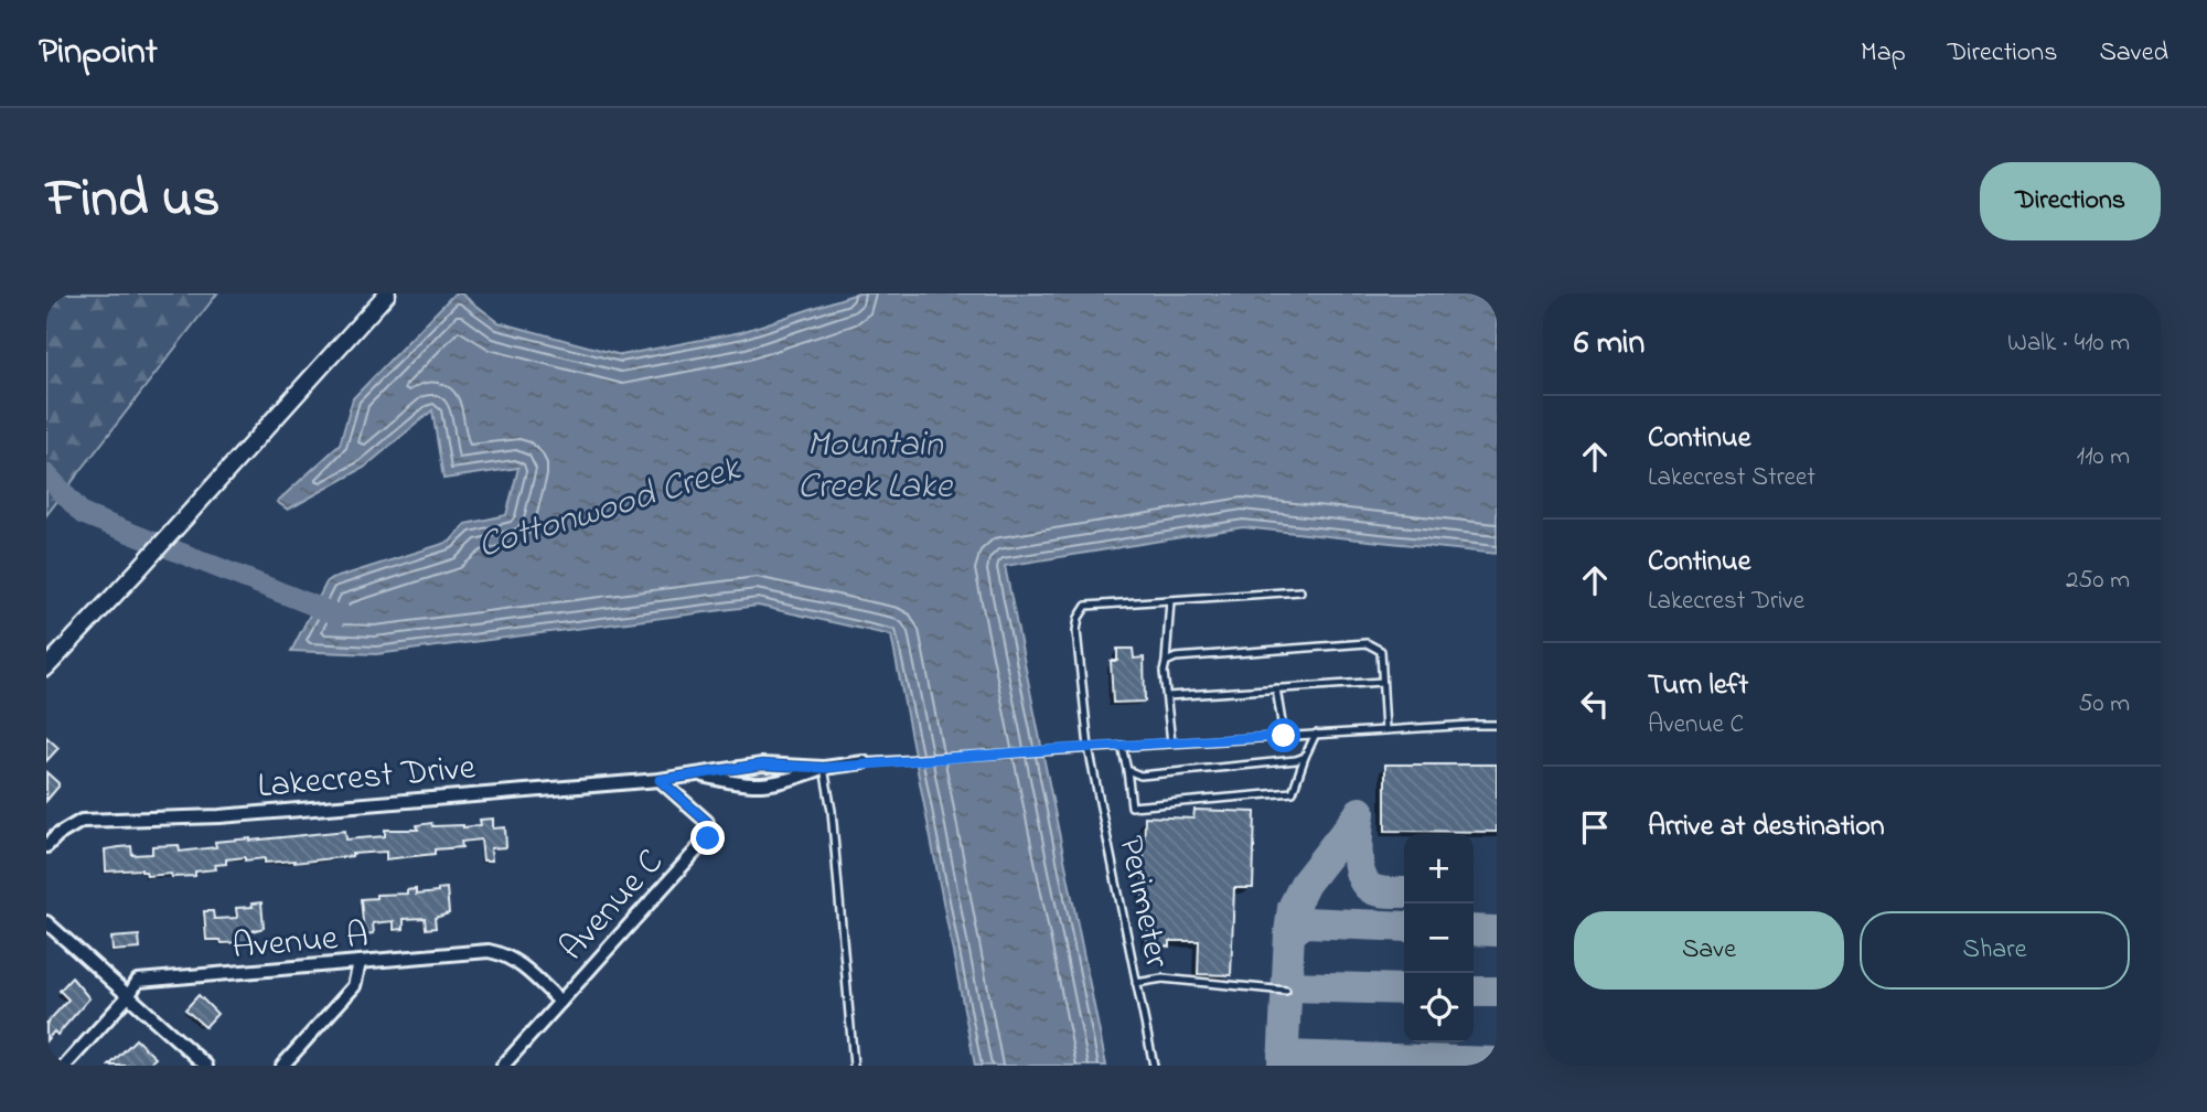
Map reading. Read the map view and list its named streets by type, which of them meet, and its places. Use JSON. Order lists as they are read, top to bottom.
{
  "streets": {
    "street": ["Lakecrest Drive", "Avenue C", "Avenue A"],
    "lane": ["Perimeter"]
  },
  "crossings": [
    ["Lakecrest Drive", "Perimeter"],
    ["Lakecrest Drive", "Avenue C"],
    ["Avenue C", "Avenue A"]
  ],
  "water": ["Mountain Creek Lake", "Cottonwood Creek"],
  "page": {
    "header": "Pinpoint",
    "nav": ["Map", "Directions", "Saved"],
    "title": "Find us",
    "buttons": [
      "Directions",
      ["Save", "Share"]
    ],
    "heading": ["6 min", "Walk · 410 m"],
    "list": [
      ["Continue", "Lakecrest Street", "110 m"],
      ["Continue", "Lakecrest Drive", "250 m"],
      ["Turn left", "Avenue C", "50 m"],
      "Arrive at destination"
    ],
    "map_buttons": ["+", "−"]
  }
}
